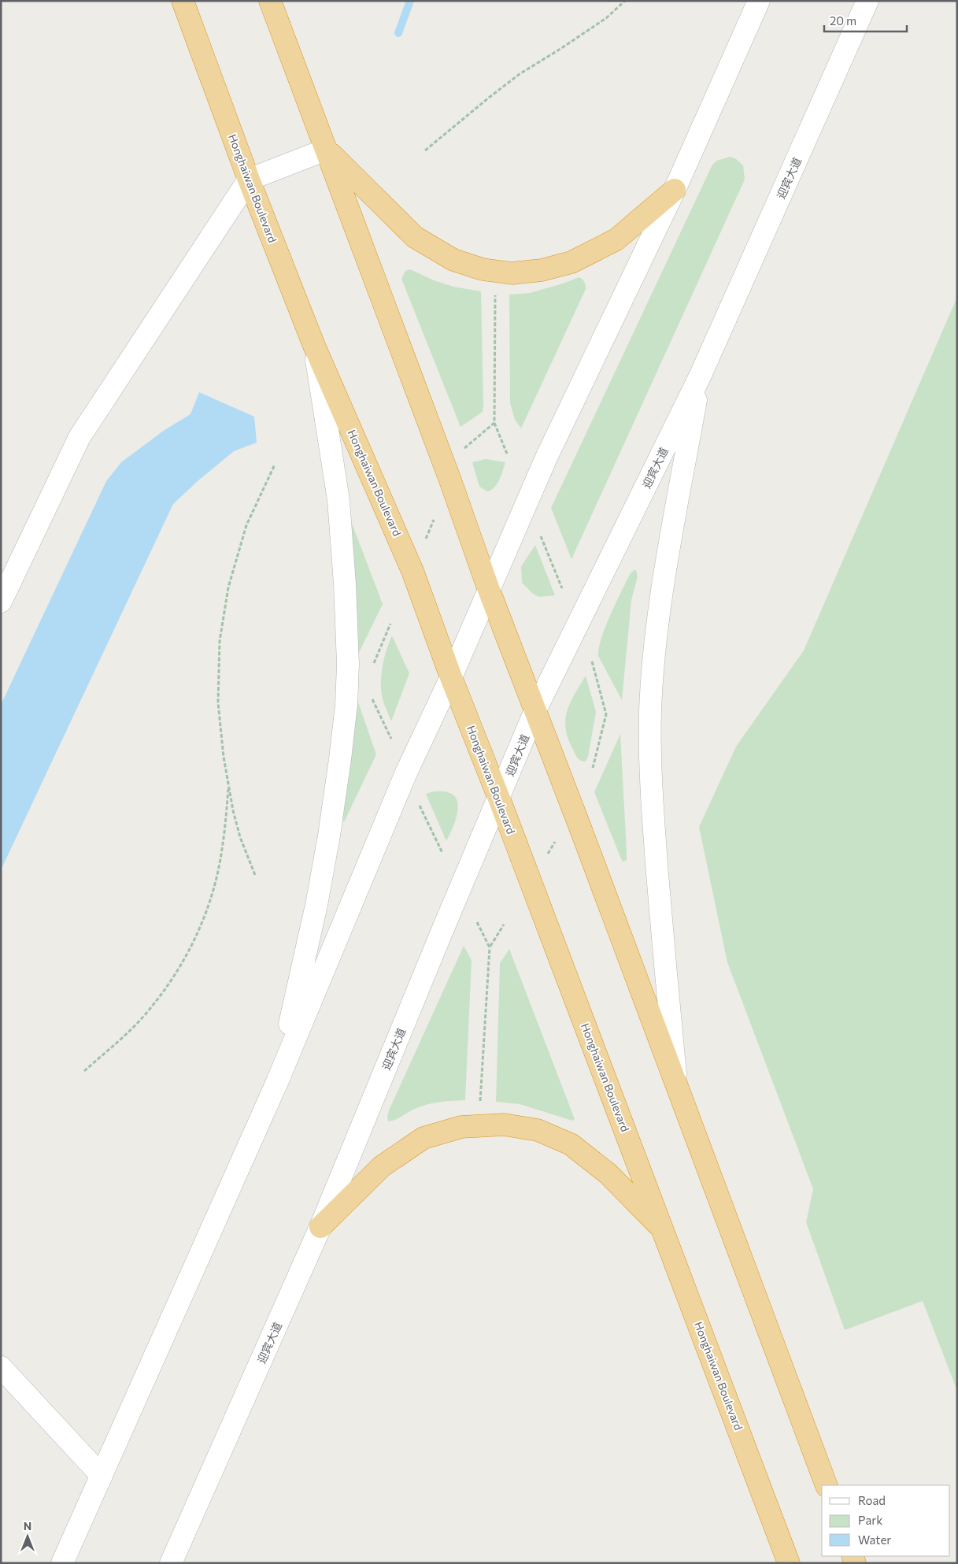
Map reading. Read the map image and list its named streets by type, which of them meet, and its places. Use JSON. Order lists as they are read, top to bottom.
{
  "streets": {
    "highway": ["Honghaiwan Boulevard"],
    "main road": ["迎宾大道"]
  },
  "crossings": [
    ["迎宾大道", "Honghaiwan Boulevard"]
  ],
  "legend": ["Road", "Park", "Water"],
  "scale_bar": "20 m",
  "north": "top"
}
